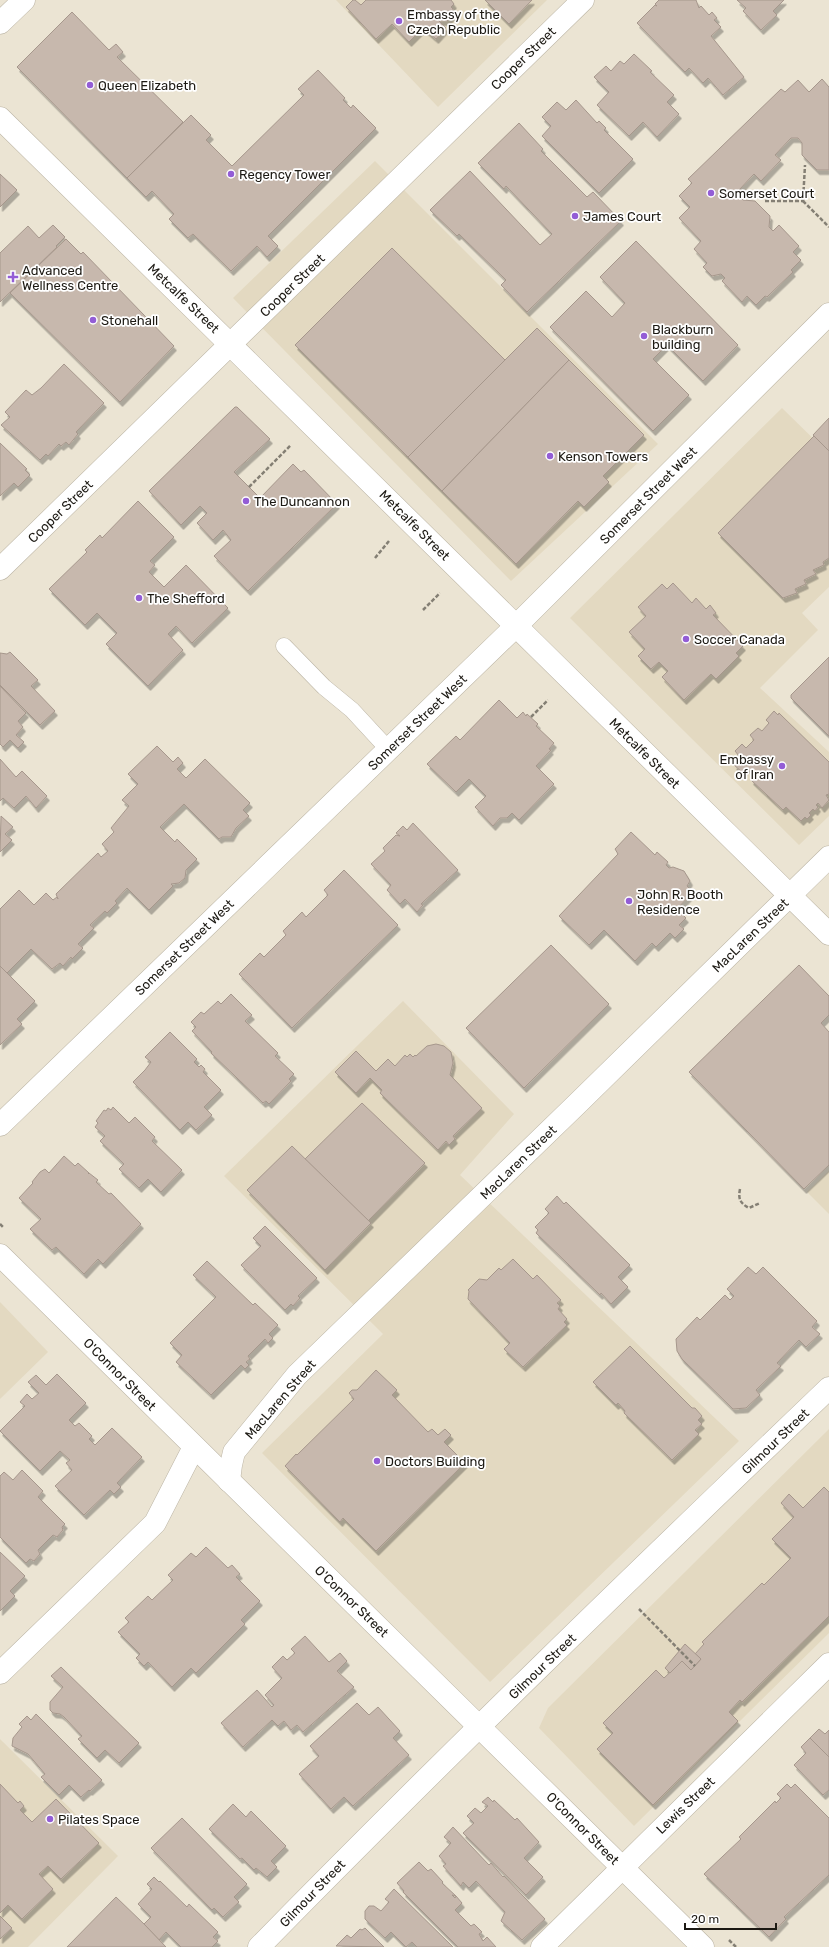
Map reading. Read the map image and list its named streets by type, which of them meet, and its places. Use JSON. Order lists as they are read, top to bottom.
{
  "streets": {
    "main road": [
      "Cooper Street",
      "Metcalfe Street",
      "Somerset Street West",
      "MacLaren Street",
      "O'Connor Street",
      "Gilmour Street",
      "Lewis Street"
    ]
  },
  "crossings": [
    ["Cooper Street", "Metcalfe Street"],
    ["Metcalfe Street", "Somerset Street West"],
    ["Metcalfe Street", "MacLaren Street"],
    ["MacLaren Street", "O'Connor Street"],
    ["O'Connor Street", "Gilmour Street"],
    ["O'Connor Street", "Lewis Street"]
  ],
  "places": {
    "other": [
      "Embassy of the Czech Republic",
      "Queen Elizabeth",
      "Regency Tower",
      "Somerset Court",
      "James Court",
      "Stonehall",
      "Blackburn building",
      "Kenson Towers",
      "The Duncannon",
      "The Shefford",
      "Soccer Canada",
      "Embassy of Iran",
      "John R. Booth Residence",
      "Doctors Building",
      "Pilates Space"
    ],
    "health": ["Advanced Wellness Centre"]
  },
  "scale_bar": "20 m"
}
